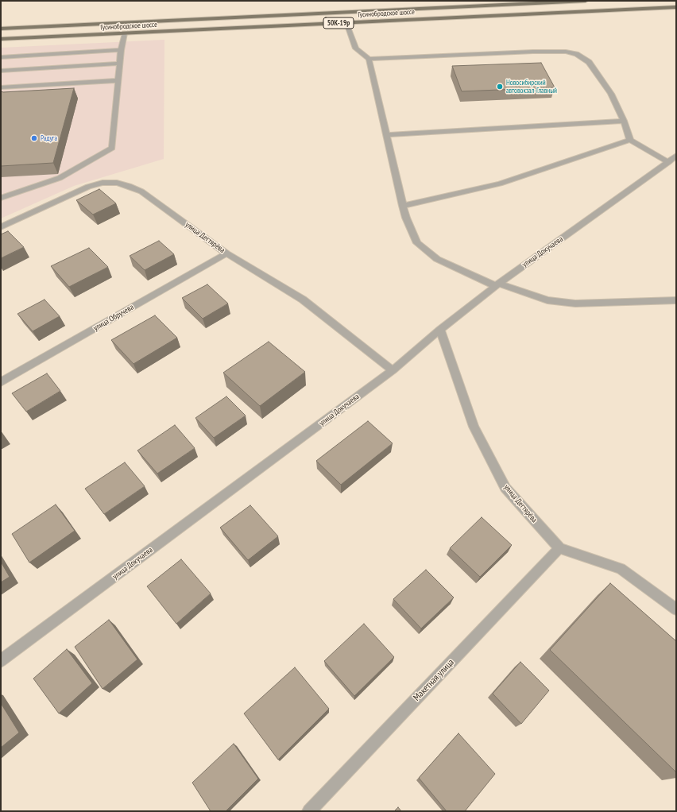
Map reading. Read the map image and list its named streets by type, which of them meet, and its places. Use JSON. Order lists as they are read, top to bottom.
{
  "streets": {
    "main road": ["Гусинобродское шоссе", "50К-19р"],
    "street": [
      "улица Дегтярёва",
      "улица Докучаева",
      "улица Обручева",
      "Макетная улица"
    ]
  },
  "crossings": [
    ["улица Дегтярёва", "улица Докучаева"],
    ["улица Дегтярёва", "улица Обручева"],
    ["улица Дегтярёва", "Макетная улица"]
  ],
  "places": ["Новосибирский автовокзал-Главный", "Радуга"]
}
